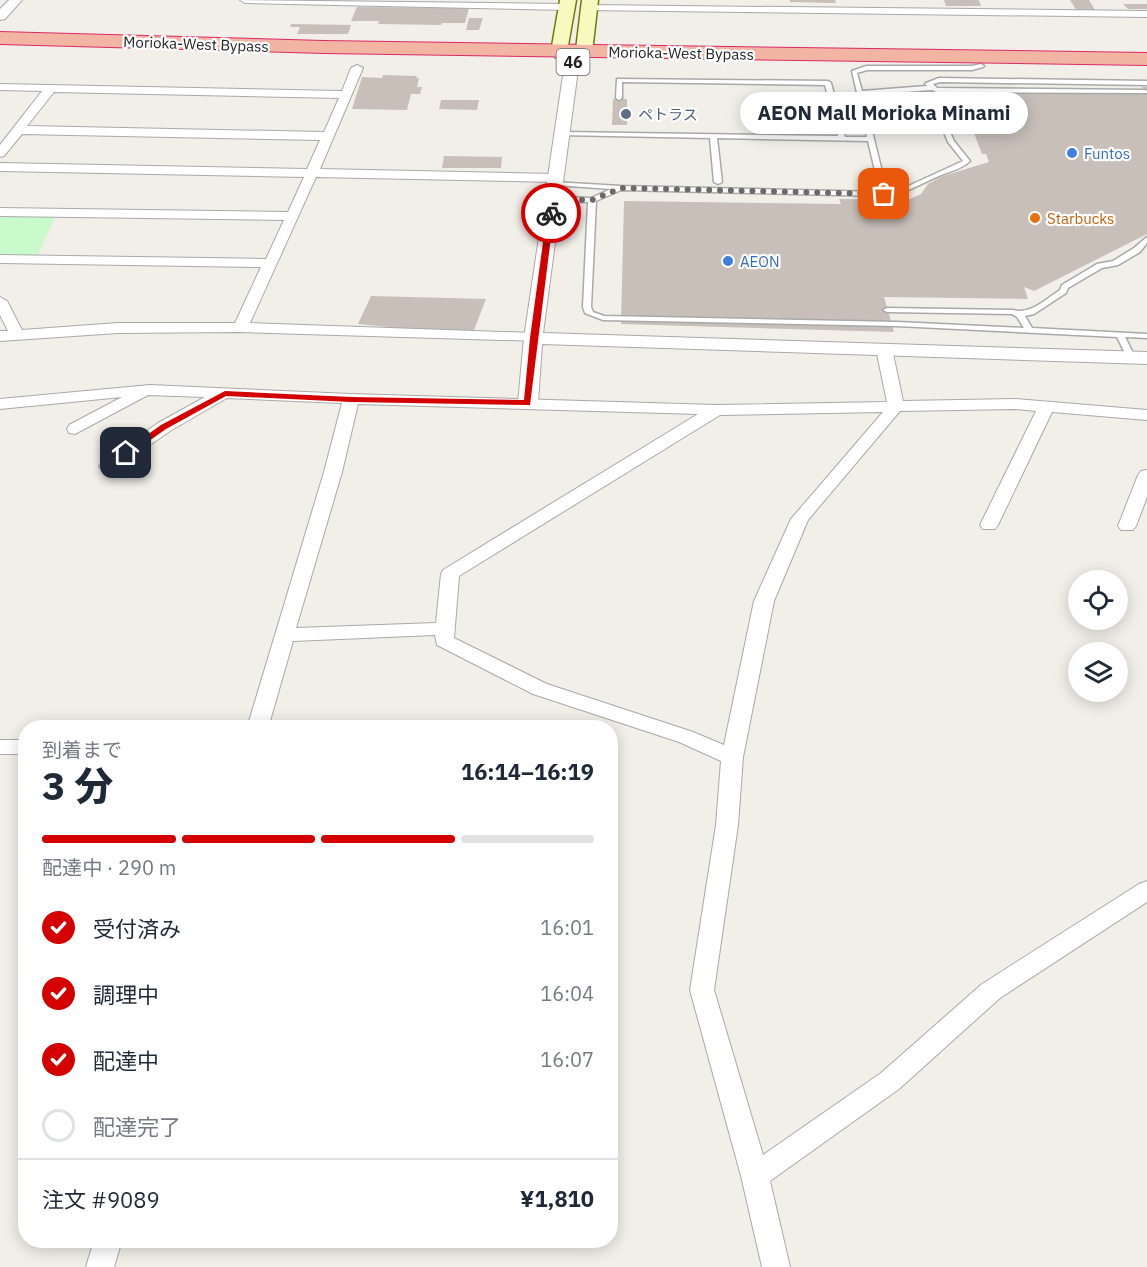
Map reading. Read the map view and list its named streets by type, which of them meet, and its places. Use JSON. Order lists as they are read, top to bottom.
{
  "streets": {
    "highway": ["Morioka-West Bypass", "46"]
  },
  "places": [
    "ペトラス",
    "Funtos",
    "AEON Mall Morioka Minami",
    "Starbucks",
    "AEON"
  ],
  "page": {
    "bubble": "AEON Mall Morioka Minami",
    "heading": ["3 分", "到着まで", "16:14–16:19"],
    "panel": ["注文 #9089", "¥1,810"],
    "bar": "配達中 · 290 m",
    "list": [
      ["受付済み", "16:01"],
      ["調理中", "16:04"],
      ["配達中", "16:07"],
      "配達完了"
    ]
  }
}
